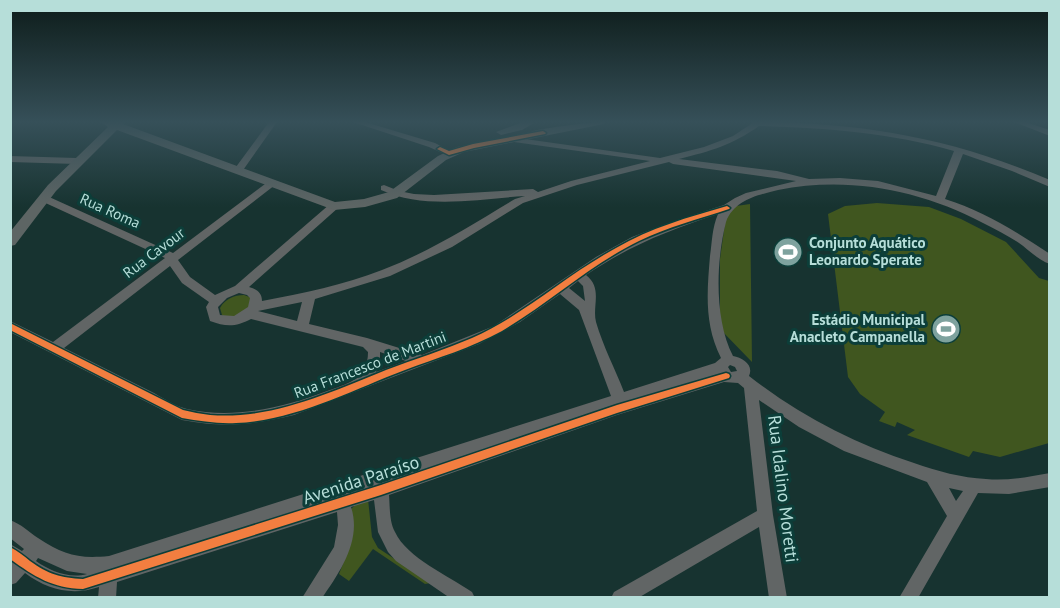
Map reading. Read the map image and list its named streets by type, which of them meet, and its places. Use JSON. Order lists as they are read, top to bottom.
{
  "streets": {
    "street": [
      "Rua Roma",
      "Rua Cavour",
      "Rua Francesco de Martini",
      "Avenida Paraíso",
      "Rua Idalino Moretti"
    ]
  },
  "crossings": [
    ["Rua Roma", "Rua Cavour"],
    ["Rua Cavour", "Rua Francesco de Martini"],
    ["Avenida Paraíso", "Rua Idalino Moretti"]
  ],
  "places": {
    "sports": ["Conjunto Aquático Leonardo Sperate", "Estádio Municipal Anacleto Campanella"]
  }
}
